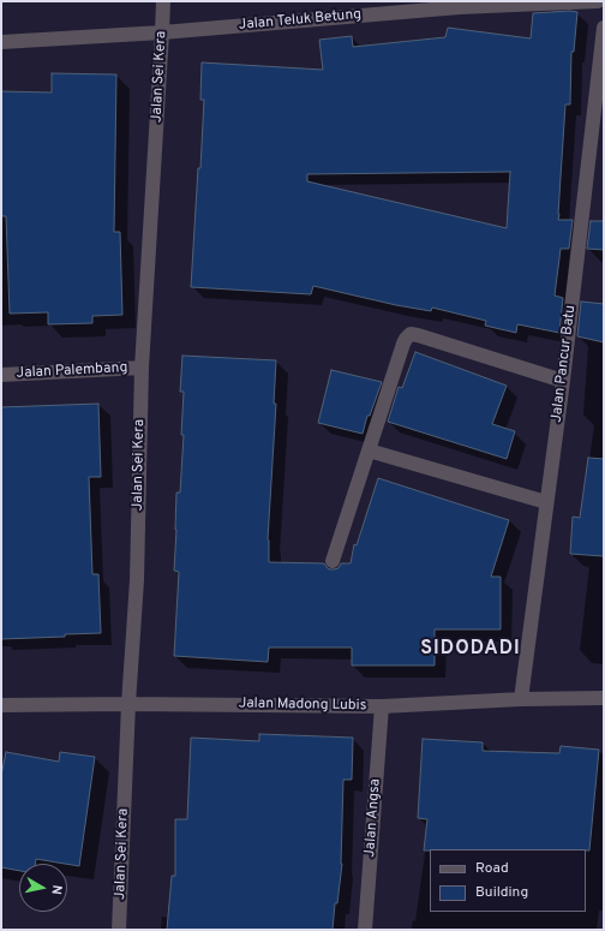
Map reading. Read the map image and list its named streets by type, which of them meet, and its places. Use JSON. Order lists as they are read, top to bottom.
{
  "streets": {
    "street": [
      "Jalan Teluk Betung",
      "Jalan Sei Kera",
      "Jalan Pancur Batu",
      "Jalan Palembang",
      "Jalan Madong Lubis",
      "Jalan Angsa"
    ]
  },
  "crossings": [
    ["Jalan Teluk Betung", "Jalan Sei Kera"],
    ["Jalan Sei Kera", "Jalan Palembang"],
    ["Jalan Sei Kera", "Jalan Madong Lubis"],
    ["Jalan Pancur Batu", "Jalan Madong Lubis"],
    ["Jalan Madong Lubis", "Jalan Angsa"]
  ],
  "districts": ["SIDODADI"],
  "legend": ["Road", "Building"],
  "north": "right"
}
